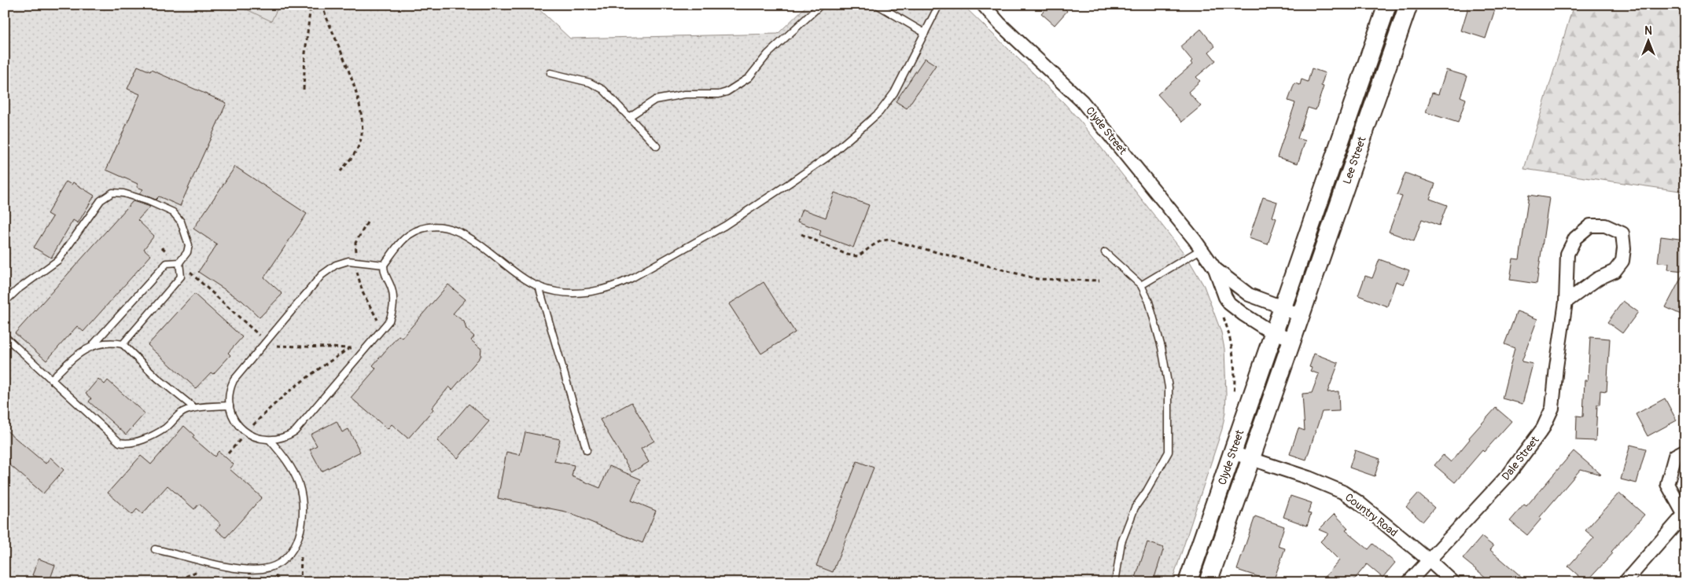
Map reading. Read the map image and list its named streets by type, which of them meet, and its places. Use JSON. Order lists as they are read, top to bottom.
{
  "streets": {
    "main road": ["Clyde Street", "Lee Street"],
    "street": ["Dale Street", "Country Road"]
  },
  "crossings": [
    ["Clyde Street", "Lee Street"],
    ["Clyde Street", "Country Road"],
    ["Dale Street", "Country Road"]
  ],
  "north": "top"
}
